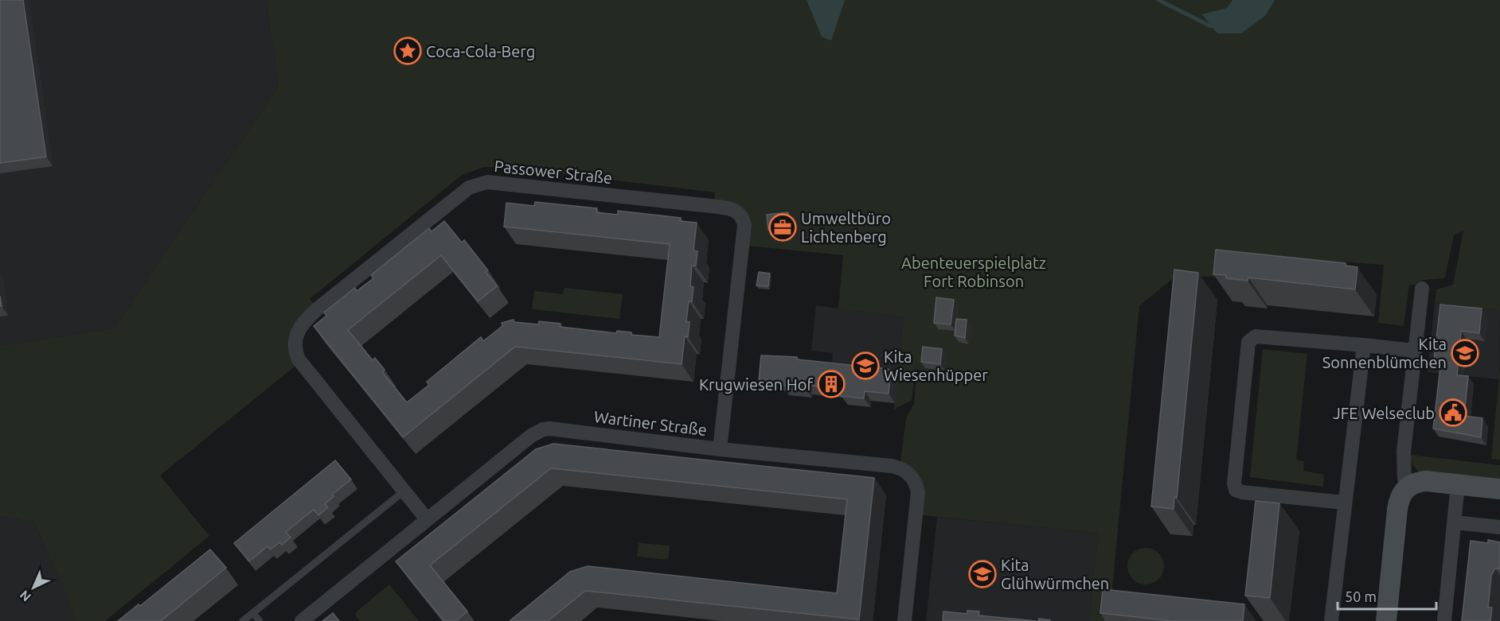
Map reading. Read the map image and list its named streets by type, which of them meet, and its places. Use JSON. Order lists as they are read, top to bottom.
{
  "streets": {
    "street": ["Passower Straße", "Wartiner Straße"]
  },
  "crossings": [
    ["Passower Straße", "Wartiner Straße"]
  ],
  "parks": ["Abenteuerspielplatz Fort Robinson"],
  "places": {
    "place": ["Coca-Cola-Berg"],
    "office": ["Umweltbüro Lichtenberg"],
    "school or university": ["Kita Sonnenblümchen", "Kita Wiesenhüpper", "Kita Glühwürmchen"],
    "building": ["Krugwiesen Hof"],
    "public building": ["JFE Welseclub"]
  },
  "scale_bar": "50 m",
  "north": "bottom left"
}
